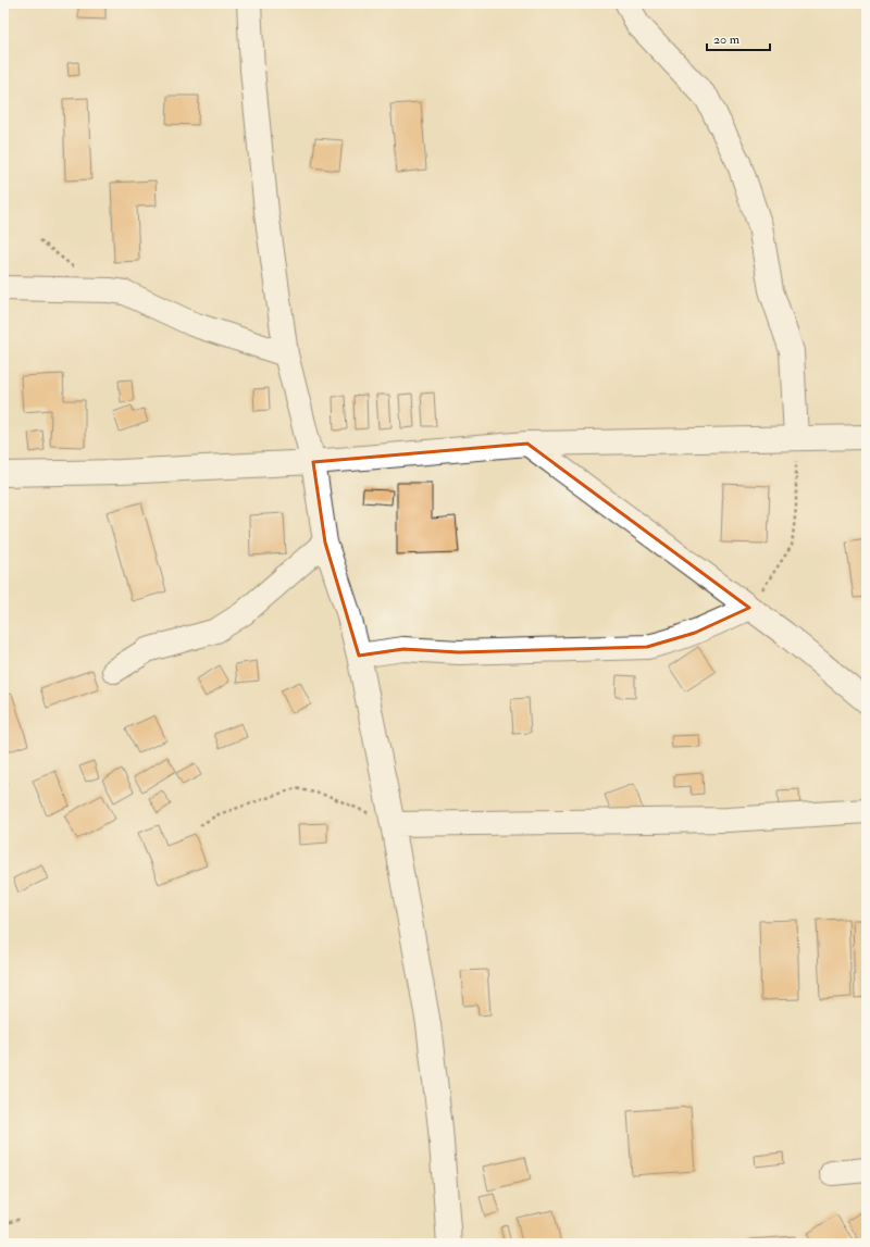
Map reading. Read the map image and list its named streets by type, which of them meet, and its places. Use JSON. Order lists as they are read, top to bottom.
{
  "scale_bar": "20 m"
}
